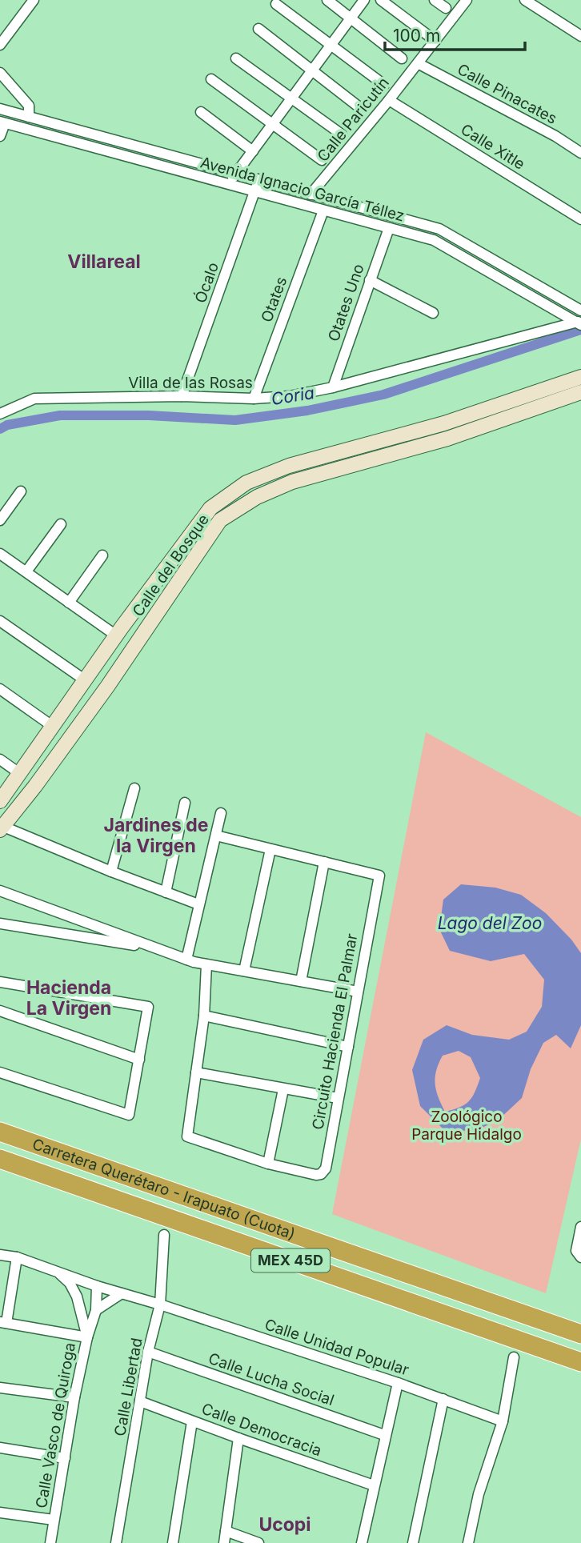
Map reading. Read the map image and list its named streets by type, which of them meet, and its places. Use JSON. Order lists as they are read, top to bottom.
{
  "streets": {
    "highway": ["Carretera Querétaro - Irapuato (Cuota)", "MEX 45D"],
    "street": [
      "Calle Pinacates",
      "Calle Paricutín",
      "Calle Xitle",
      "Avenida Ignacio García Téllez",
      "Ócalo",
      "Otates",
      "Otates Uno",
      "Villa de las Rosas",
      "Calle del Bosque",
      "Circuito Hacienda El Palmar",
      "Calle Unidad Popular",
      "Calle Lucha Social",
      "Calle Libertad",
      "Calle Vasco de Quiroga",
      "Calle Democracia"
    ]
  },
  "crossings": [
    ["Calle Pinacates", "Calle Paricutín"],
    ["Calle Paricutín", "Calle Xitle"],
    ["Calle Paricutín", "Avenida Ignacio García Téllez"],
    ["Avenida Ignacio García Téllez", "Ócalo"],
    ["Avenida Ignacio García Téllez", "Otates"],
    ["Avenida Ignacio García Téllez", "Otates Uno"],
    ["Avenida Ignacio García Téllez", "Villa de las Rosas"],
    ["Ócalo", "Villa de las Rosas"],
    ["Otates", "Villa de las Rosas"],
    ["Otates Uno", "Villa de las Rosas"],
    ["Calle Unidad Popular", "Calle Libertad"],
    ["Calle Unidad Popular", "Calle Vasco de Quiroga"],
    ["Calle Lucha Social", "Calle Libertad"],
    ["Calle Libertad", "Calle Democracia"]
  ],
  "districts": [
    "Villareal",
    "Jardines de la Virgen",
    "Hacienda La Virgen",
    "Ucopi"
  ],
  "water": ["Coria", "Lago del Zoo"],
  "parks": ["Zoológico Parque Hidalgo"],
  "scale_bar": "100 m"
}
